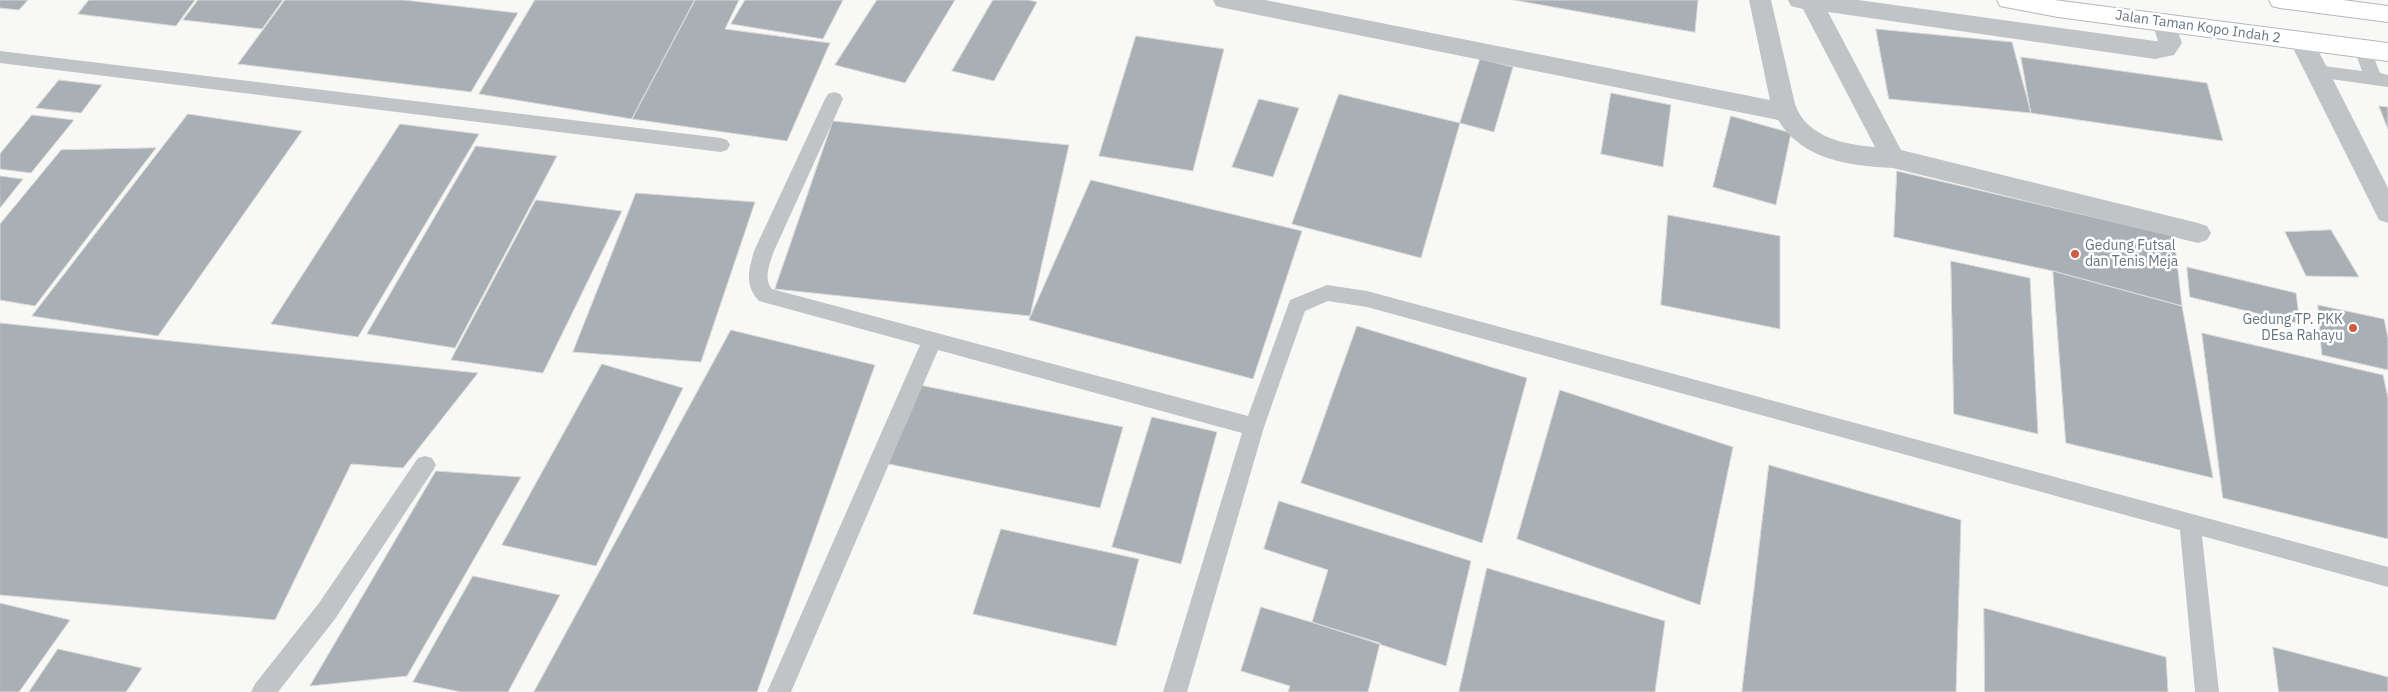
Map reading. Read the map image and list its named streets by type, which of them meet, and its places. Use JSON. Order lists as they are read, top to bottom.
{
  "streets": {
    "main road": ["Jalan Taman Kopo Indah 2"]
  },
  "places": ["Gedung Futsal dan Tenis Meja", "Gedung TP. PKK DEsa Rahayu"]
}
